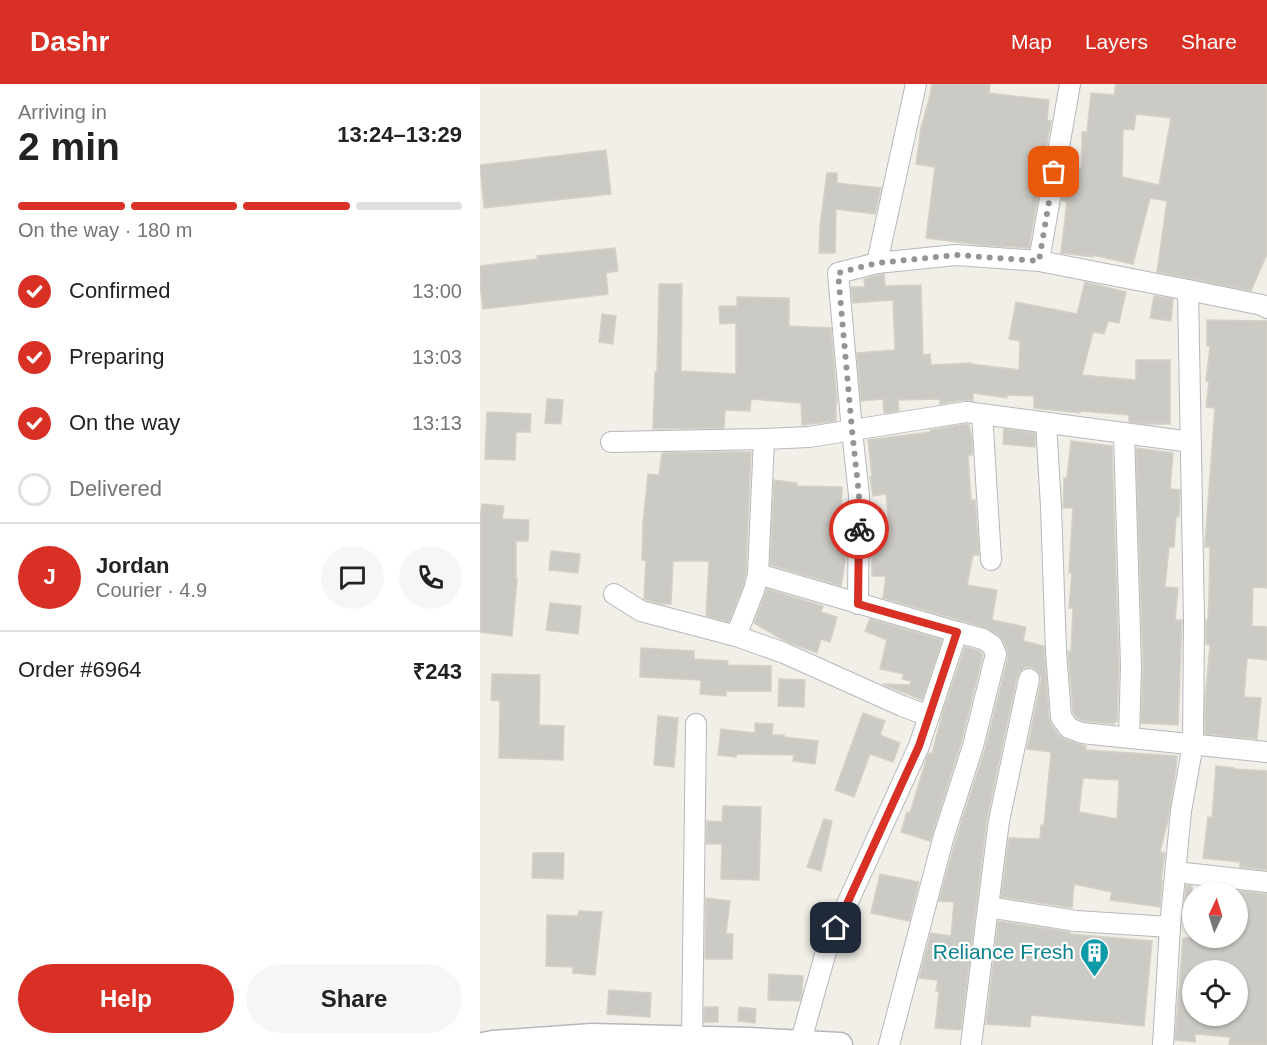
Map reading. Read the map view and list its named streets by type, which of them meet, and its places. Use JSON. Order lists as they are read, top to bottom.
{
  "places": {
    "building": ["Reliance Fresh"]
  },
  "north": "top",
  "page": {
    "header": "Dashr",
    "nav": ["Map", "Layers", "Share"],
    "heading": ["2 min", "Arriving in", "13:24–13:29"],
    "panel": [
      "Jordan",
      "Courier · 4.9",
      "Order #6964",
      "₹243"
    ],
    "bar": "On the way · 180 m",
    "list": [
      ["Confirmed", "13:00"],
      ["Preparing", "13:03"],
      ["On the way", "13:13"],
      "Delivered"
    ],
    "round": "J",
    "buttons": ["Help", "Share"]
  }
}
